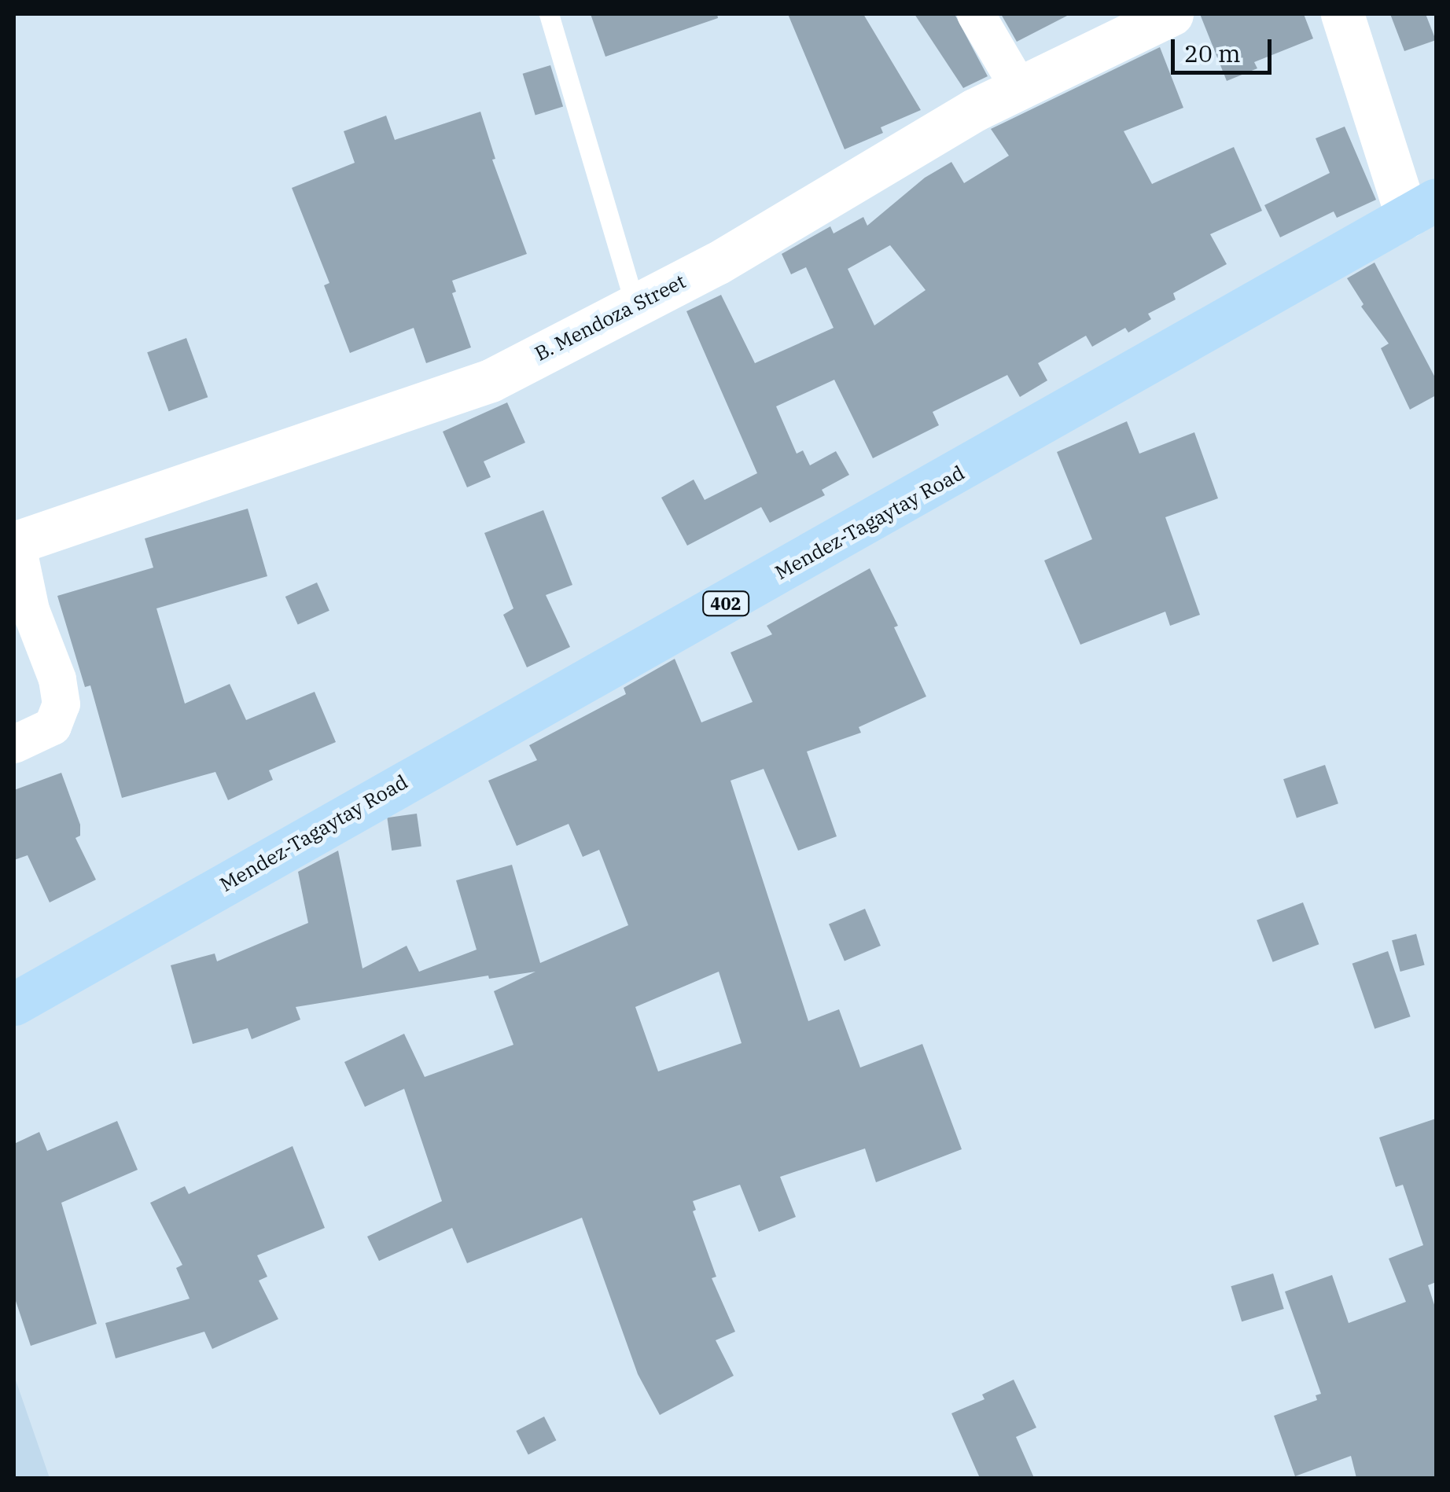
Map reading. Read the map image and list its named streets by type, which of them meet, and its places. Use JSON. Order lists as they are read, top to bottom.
{
  "streets": {
    "main road": ["Mendez-Tagaytay Road", "402"],
    "street": ["B. Mendoza Street"]
  },
  "scale_bar": "20 m"
}
